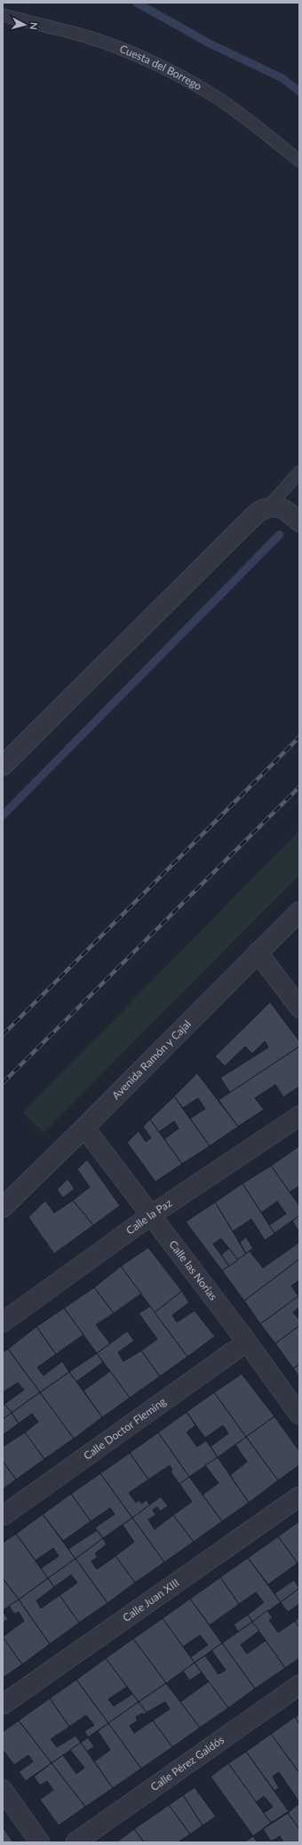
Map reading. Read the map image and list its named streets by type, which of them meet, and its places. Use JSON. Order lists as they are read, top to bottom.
{
  "streets": {
    "street": [
      "Avenida Ramón y Cajal",
      "Calle la Paz",
      "Calle las Norias",
      "Calle Doctor Fleming",
      "Calle Juan XIII",
      "Calle Pérez Galdós"
    ],
    "lane": ["Cuesta del Borrego"]
  },
  "crossings": [
    ["Avenida Ramón y Cajal", "Calle las Norias"],
    ["Calle la Paz", "Calle las Norias"],
    ["Calle las Norias", "Calle Doctor Fleming"]
  ],
  "north": "right"
}
